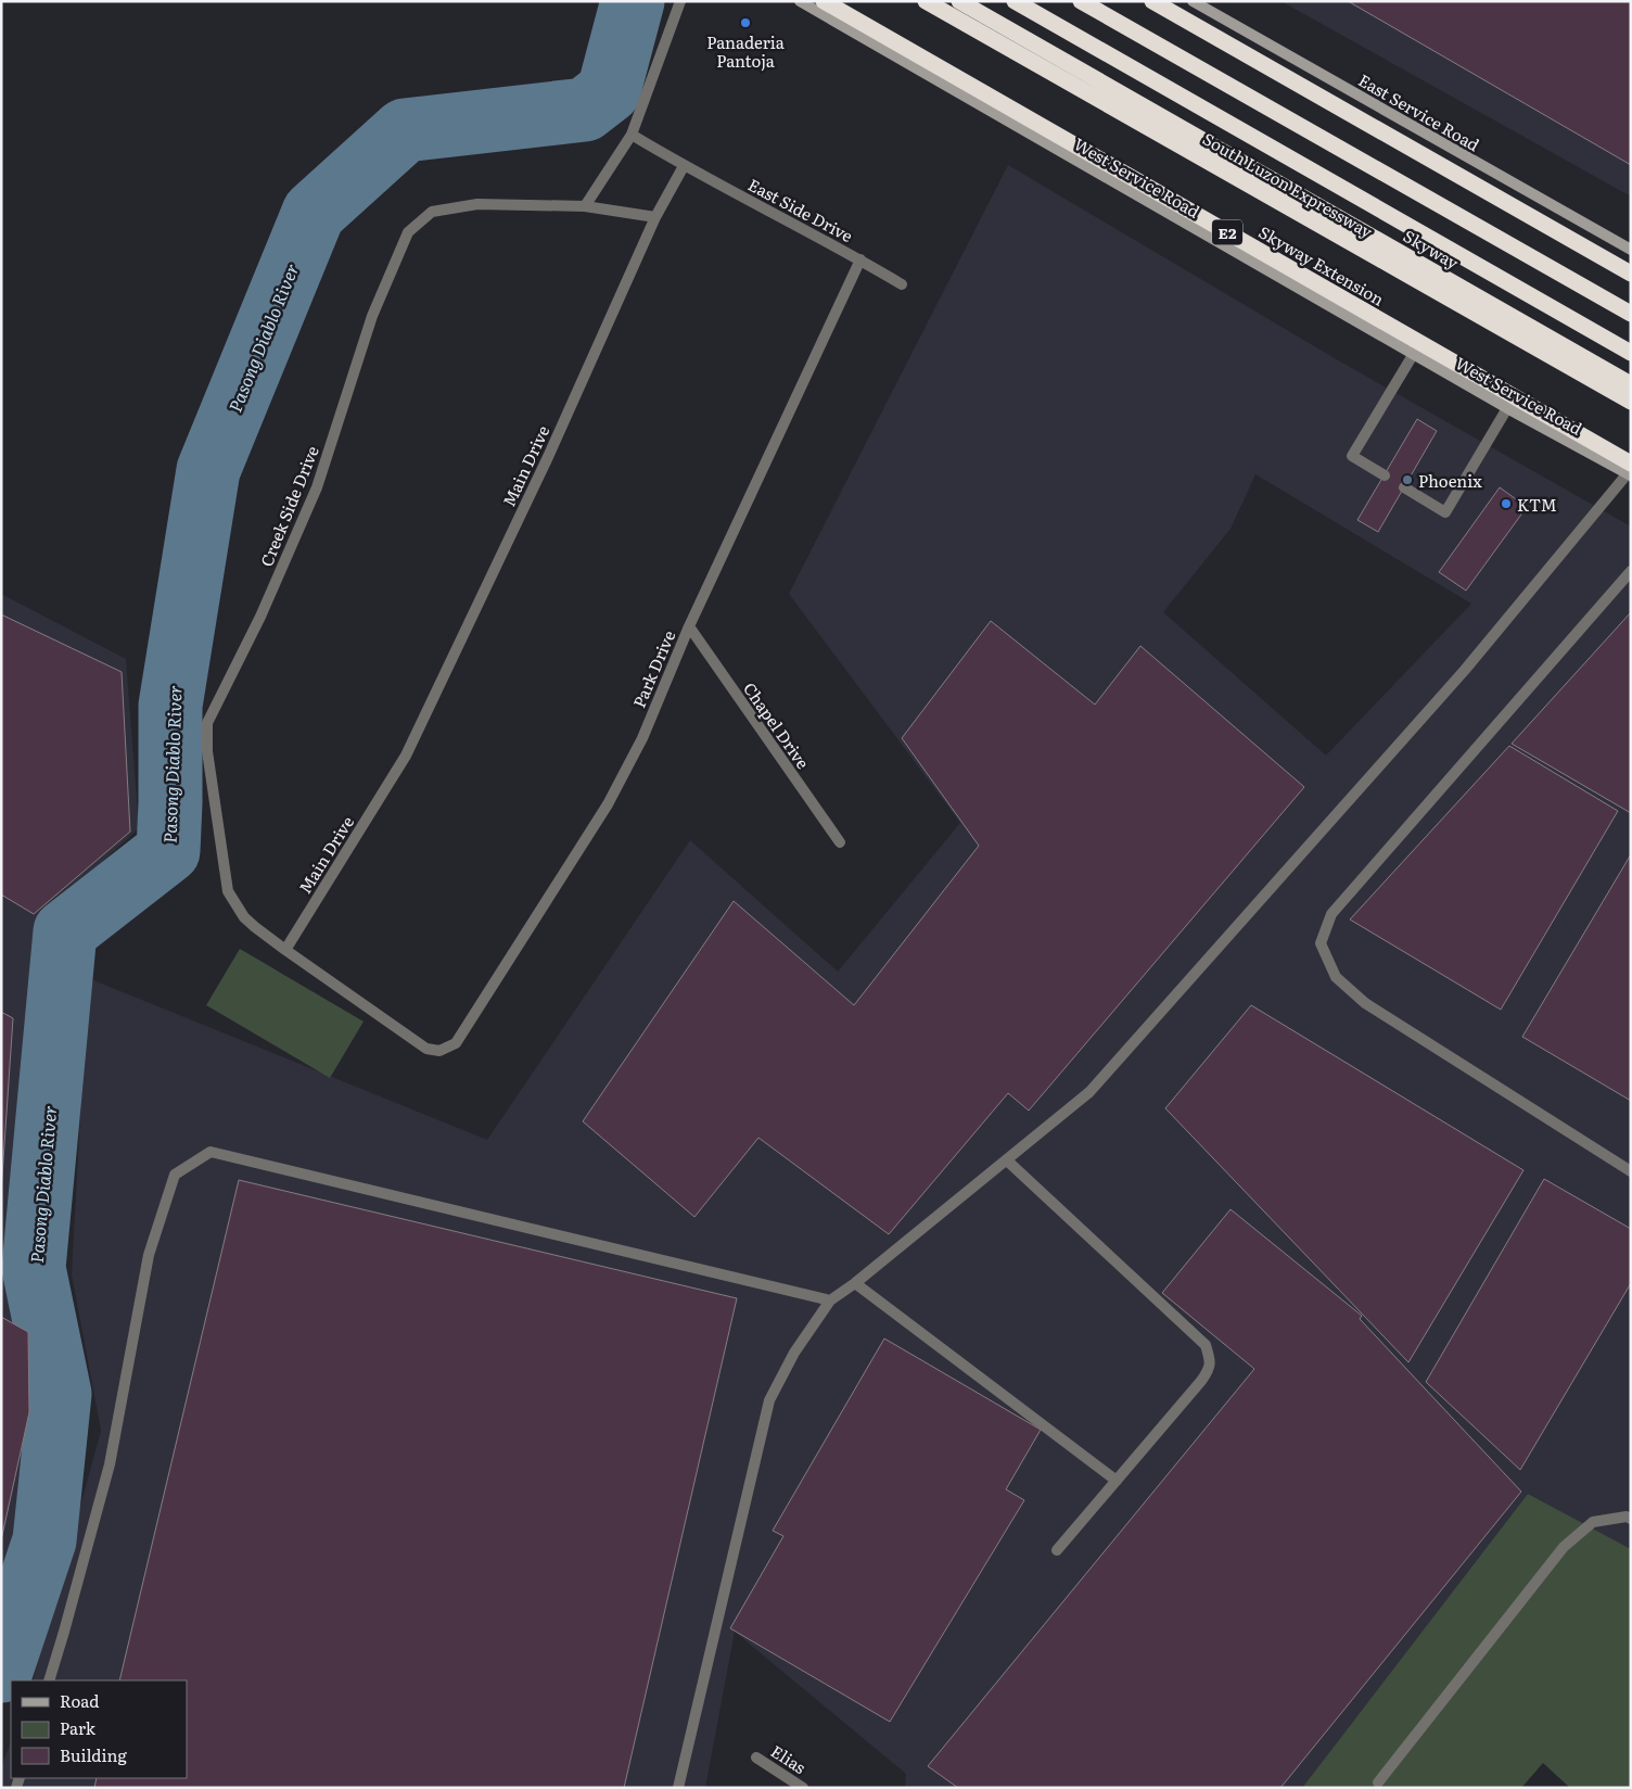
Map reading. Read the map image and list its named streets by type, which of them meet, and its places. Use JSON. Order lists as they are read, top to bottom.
{
  "streets": {
    "highway": [
      "South Luzon Expressway",
      "E2",
      "Skyway",
      "Skyway Extension"
    ],
    "main road": ["East Service Road", "West Service Road"],
    "street": [
      "East Side Drive",
      "Main Drive",
      "Creek Side Drive",
      "Park Drive",
      "Chapel Drive",
      "Elias"
    ]
  },
  "crossings": [
    ["West Service Road", "Skyway Extension"],
    ["East Side Drive", "Main Drive"],
    ["East Side Drive", "Park Drive"],
    ["Main Drive", "Creek Side Drive"],
    ["Creek Side Drive", "Park Drive"],
    ["Park Drive", "Chapel Drive"]
  ],
  "water": ["Pasong Diablo River"],
  "places": ["Panaderia Pantoja", "Phoenix", "KTM"],
  "legend": ["Road", "Park", "Building"]
}
